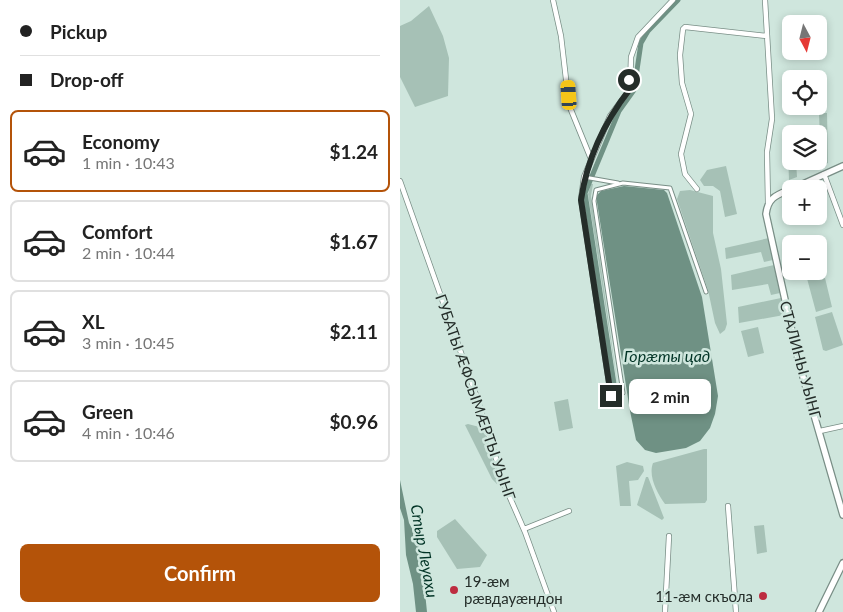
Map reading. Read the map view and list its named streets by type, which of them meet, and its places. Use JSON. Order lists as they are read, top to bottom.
{
  "streets": {
    "street": ["СТАЛИНЫ УЫНГ", "ГУБАТЫ ÆФСЫМÆРТЫ УЫНГ"]
  },
  "water": ["Горӕты цад", "Стыр Леуахи"],
  "places": ["19-æм рӕвдауӕндон", "11-æм скъола"],
  "north": "bottom",
  "page": {
    "banner": ["Pickup", "Drop-off"],
    "map_buttons": ["+", "−"],
    "list": [
      {
        "name": "Economy",
        "note": "1 min · 10:43",
        "value": "$1.24"
      },
      {
        "name": "Comfort",
        "note": "2 min · 10:44",
        "value": "$1.67"
      },
      {
        "name": "XL",
        "note": "3 min · 10:45",
        "value": "$2.11"
      },
      {
        "name": "Green",
        "note": "4 min · 10:46",
        "value": "$0.96"
      }
    ],
    "bubble": "2 min",
    "buttons": "Confirm"
  }
}
